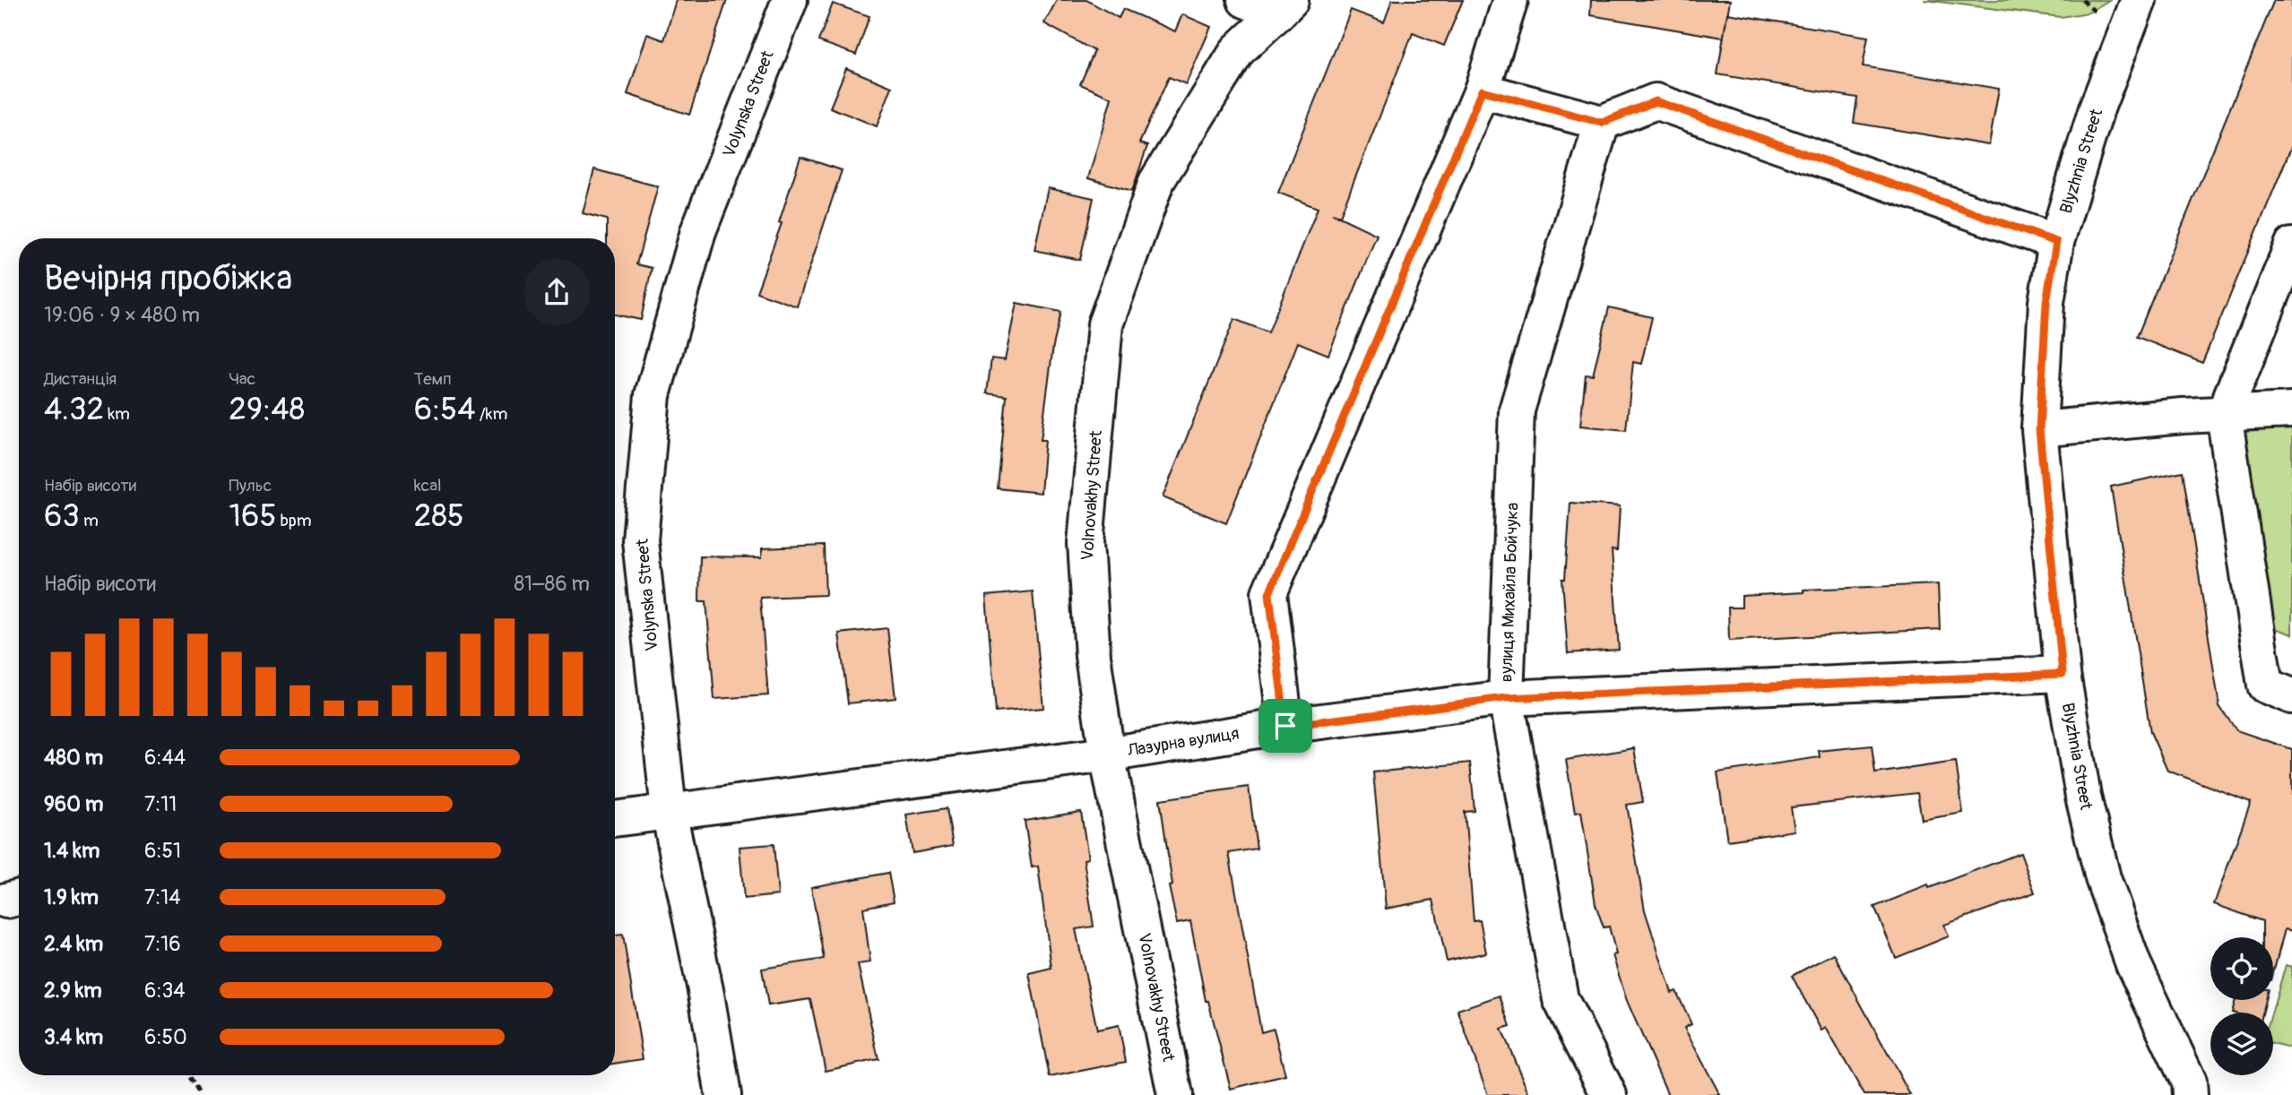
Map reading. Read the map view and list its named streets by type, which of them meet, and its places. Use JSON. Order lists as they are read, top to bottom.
{
  "streets": {
    "street": [
      "Volynska Street",
      "Blyzhnia Street",
      "Volnovakhy Street",
      "вулиця Михайла Бойчука",
      "Лазурна вулиця"
    ]
  },
  "crossings": [
    ["Volynska Street", "Лазурна вулиця"],
    ["Blyzhnia Street", "Лазурна вулиця"],
    ["Volnovakhy Street", "Лазурна вулиця"],
    ["вулиця Михайла Бойчука", "Лазурна вулиця"]
  ],
  "page": {
    "heading": ["Вечірня пробіжка", "19:06 · 9 × 480 m"],
    "stats": [
      ["Дистанція", "4.32 km"],
      ["Час", "29:48"],
      ["Темп", "6:54 /km"],
      ["Набір висоти", "63 m"],
      ["Пульс", "165 bpm"],
      ["kcal", "285"]
    ],
    "chart": ["Набір висоти", "81–86 m"],
    "list": [
      {
        "name": "480 m",
        "note": "6:44"
      },
      {
        "name": "960 m",
        "note": "7:11"
      },
      {
        "name": "1.4 km",
        "note": "6:51"
      },
      {
        "name": "1.9 km",
        "note": "7:14"
      },
      {
        "name": "2.4 km",
        "note": "7:16"
      },
      {
        "name": "2.9 km",
        "note": "6:34"
      },
      {
        "name": "3.4 km",
        "note": "6:50"
      }
    ]
  }
}
